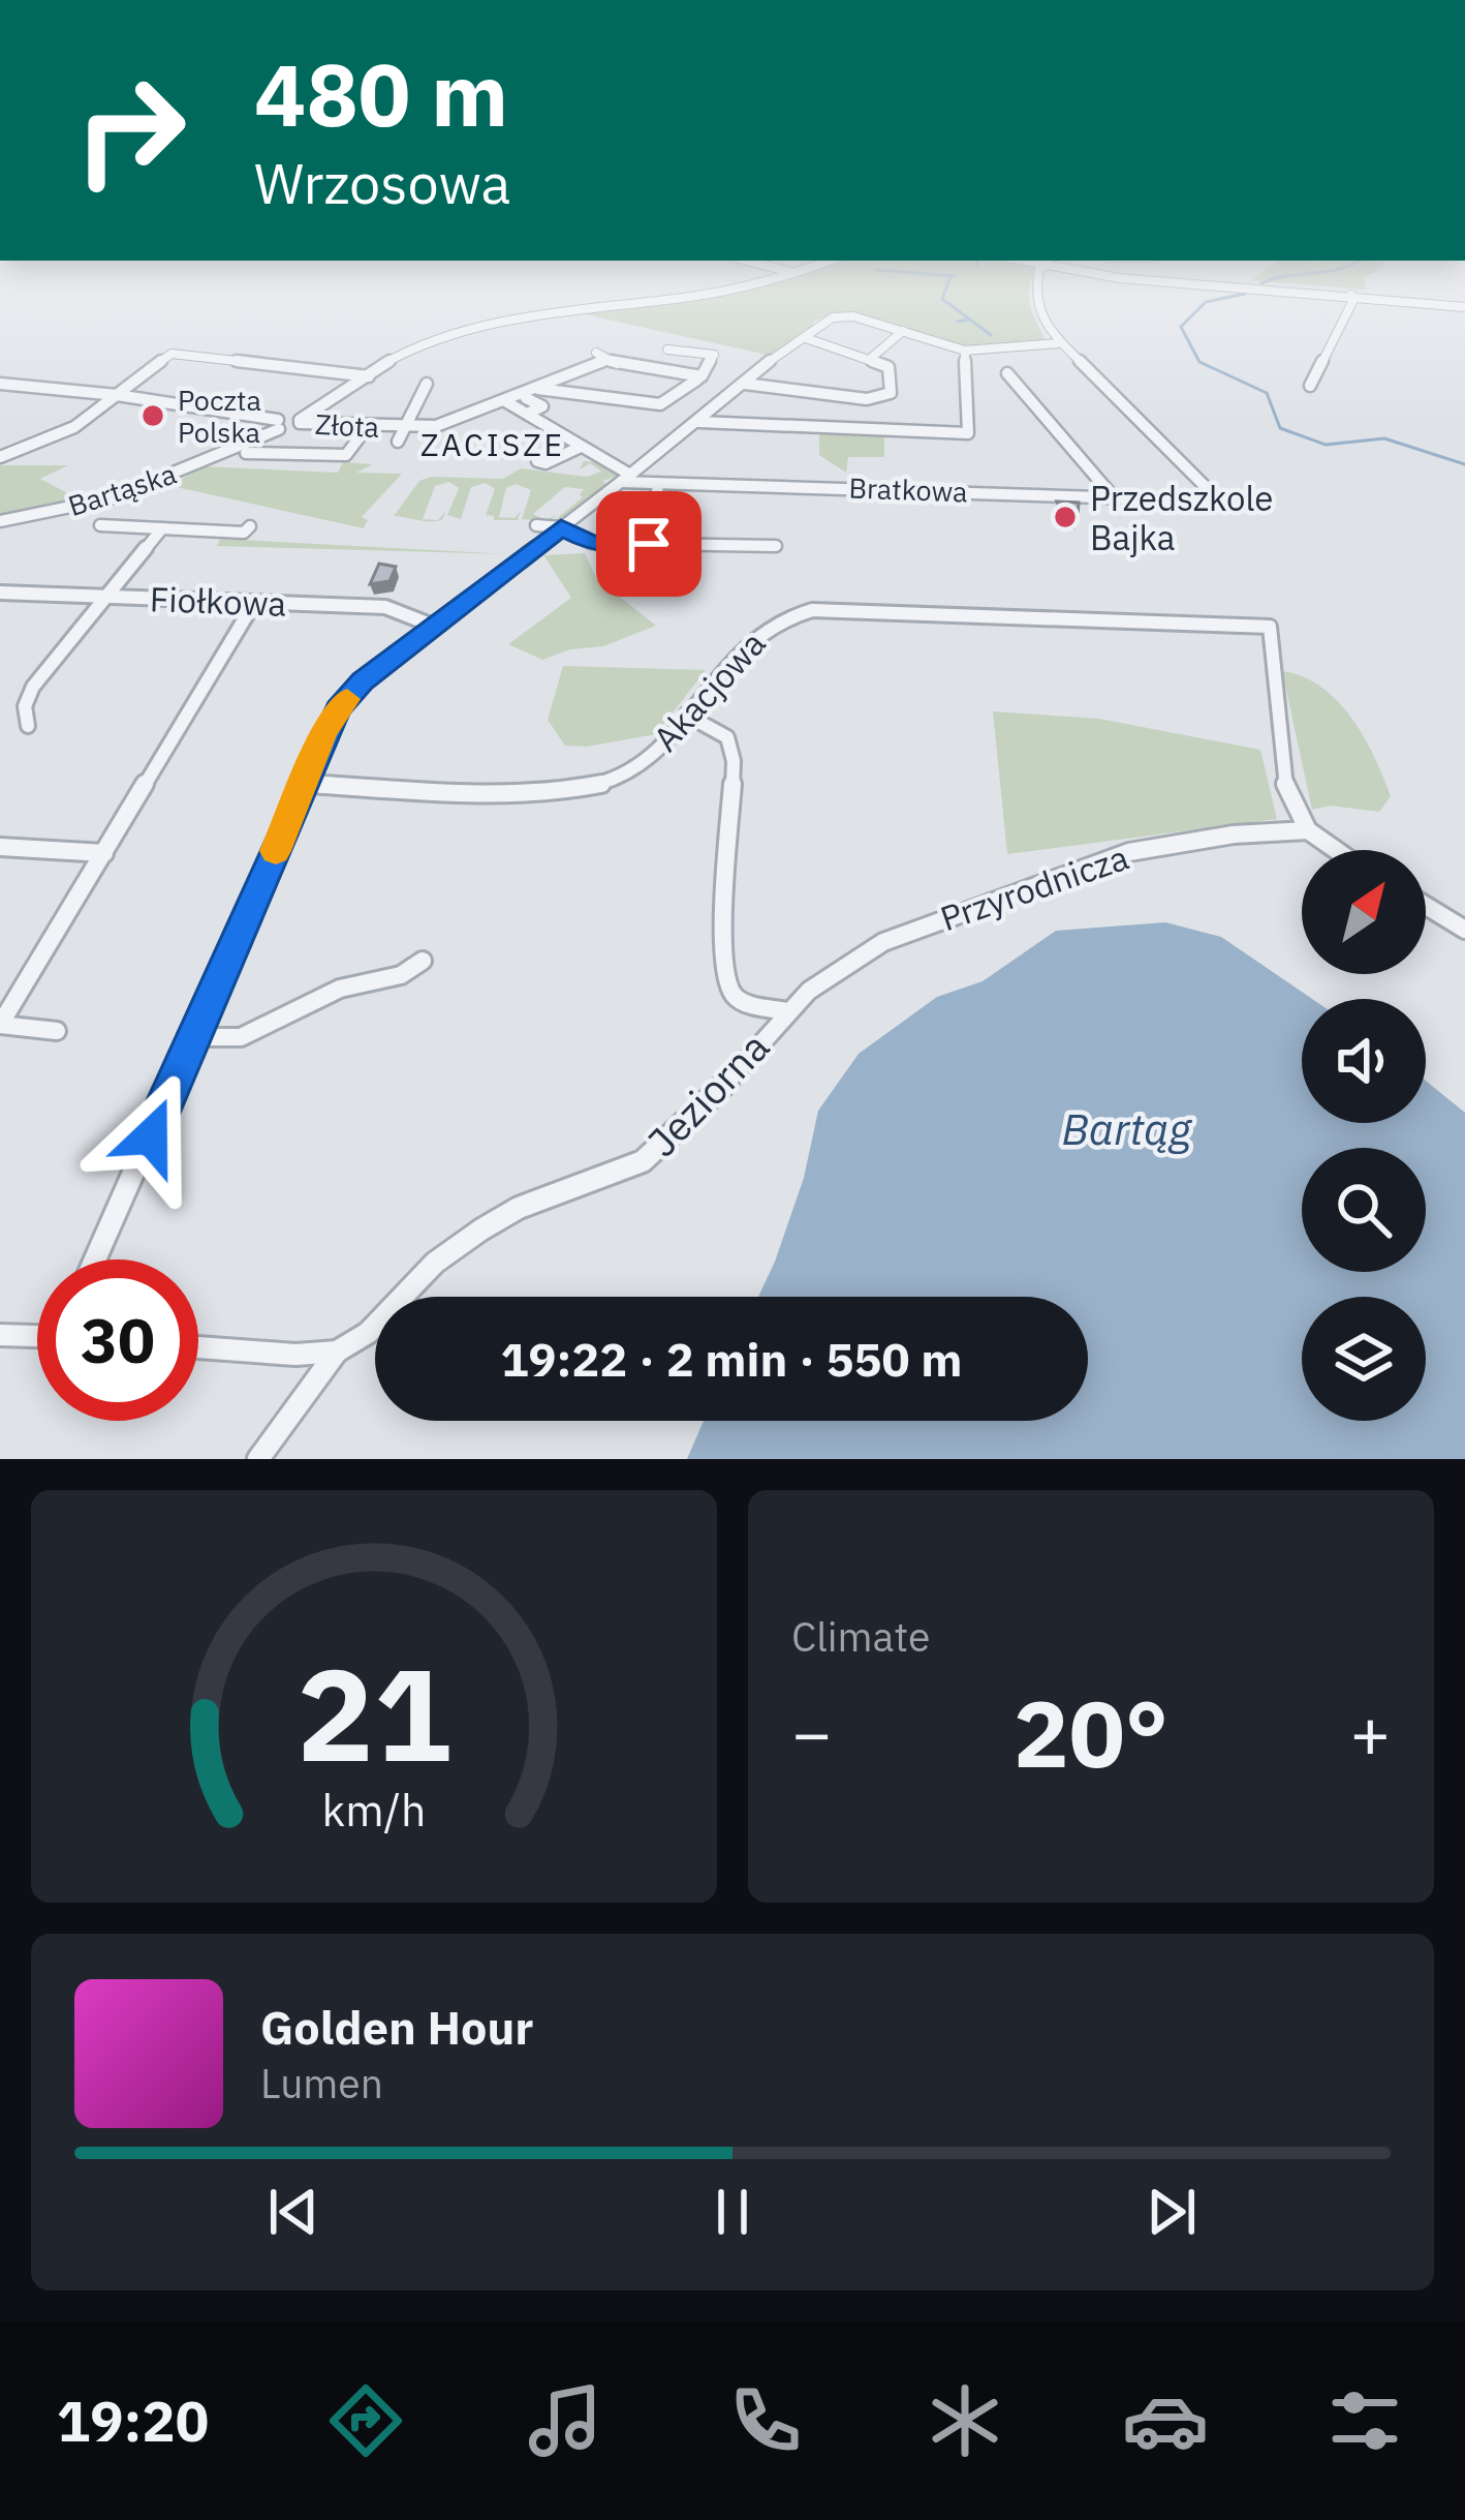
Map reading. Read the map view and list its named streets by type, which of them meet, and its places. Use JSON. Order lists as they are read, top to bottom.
{
  "streets": {
    "street": [
      "Złota",
      "Bartąska",
      "Bratkowa",
      "Fiołkowa",
      "Akacjowa",
      "Przyrodnicza",
      "Jeziorna"
    ]
  },
  "crossings": [
    ["Złota", "Bartąska"],
    ["Akacjowa", "Przyrodnicza"],
    ["Akacjowa", "Jeziorna"],
    ["Przyrodnicza", "Jeziorna"]
  ],
  "districts": ["ZACISZE"],
  "water": ["Bartąg"],
  "places": ["Poczta Polska", "Przedszkole Bajka"],
  "north": "top right",
  "page": {
    "turn": ["480 m", "Wrzosowa"],
    "limit": "30",
    "trip": "19:22 · 2 min · 550 m",
    "tile": "Climate",
    "heat": ["−", "20°", "+"],
    "song": ["Golden Hour", "Lumen"],
    "tabs": "19:20",
    "gauge": ["21", "km/h"]
  }
}
